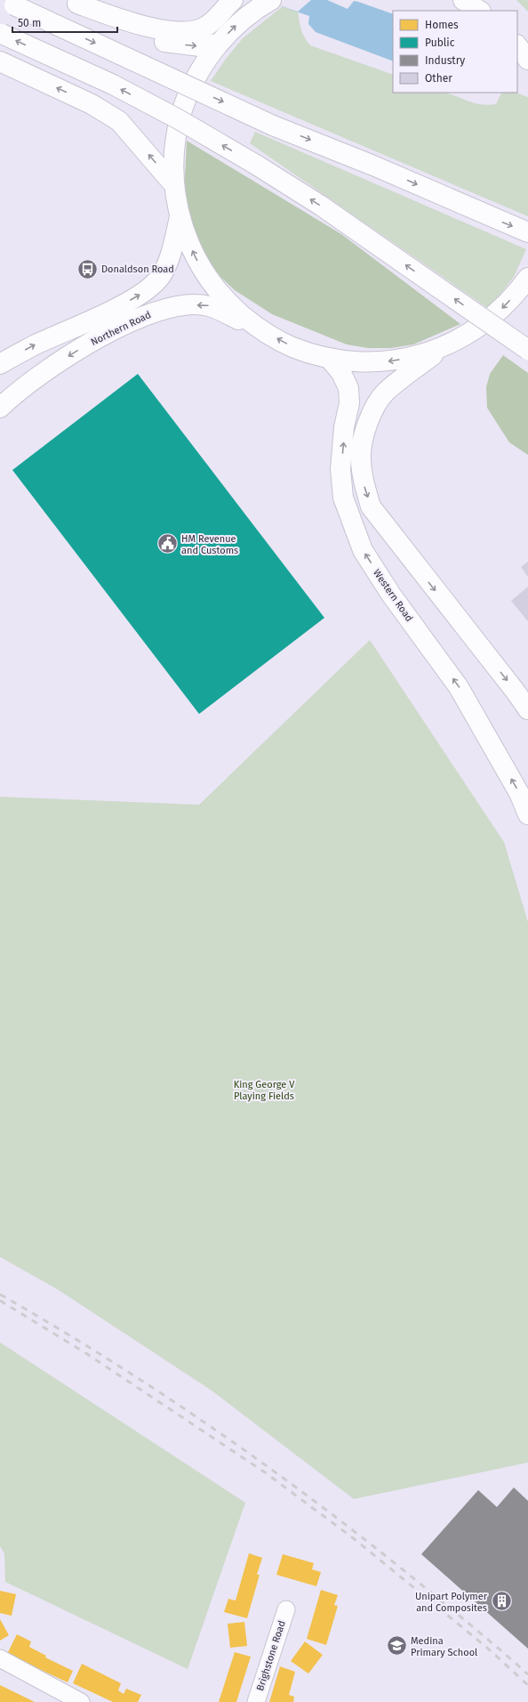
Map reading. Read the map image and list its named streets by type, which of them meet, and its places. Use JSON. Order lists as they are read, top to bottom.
{
  "streets": {
    "main road": ["Northern Road", "Western Road"],
    "street": ["Brighstone Road"]
  },
  "one_way": ["Northern Road", "Western Road"],
  "parks": ["King George V Playing Fields"],
  "places": {
    "bus stop": ["Donaldson Road"],
    "public building": ["HM Revenue and Customs"],
    "building": ["Unipart Polymer and Composites"],
    "school or university": ["Medina Primary School"]
  },
  "legend": [
    "Homes",
    "Public",
    "Industry",
    "Other"
  ],
  "scale_bar": "50 m"
}
